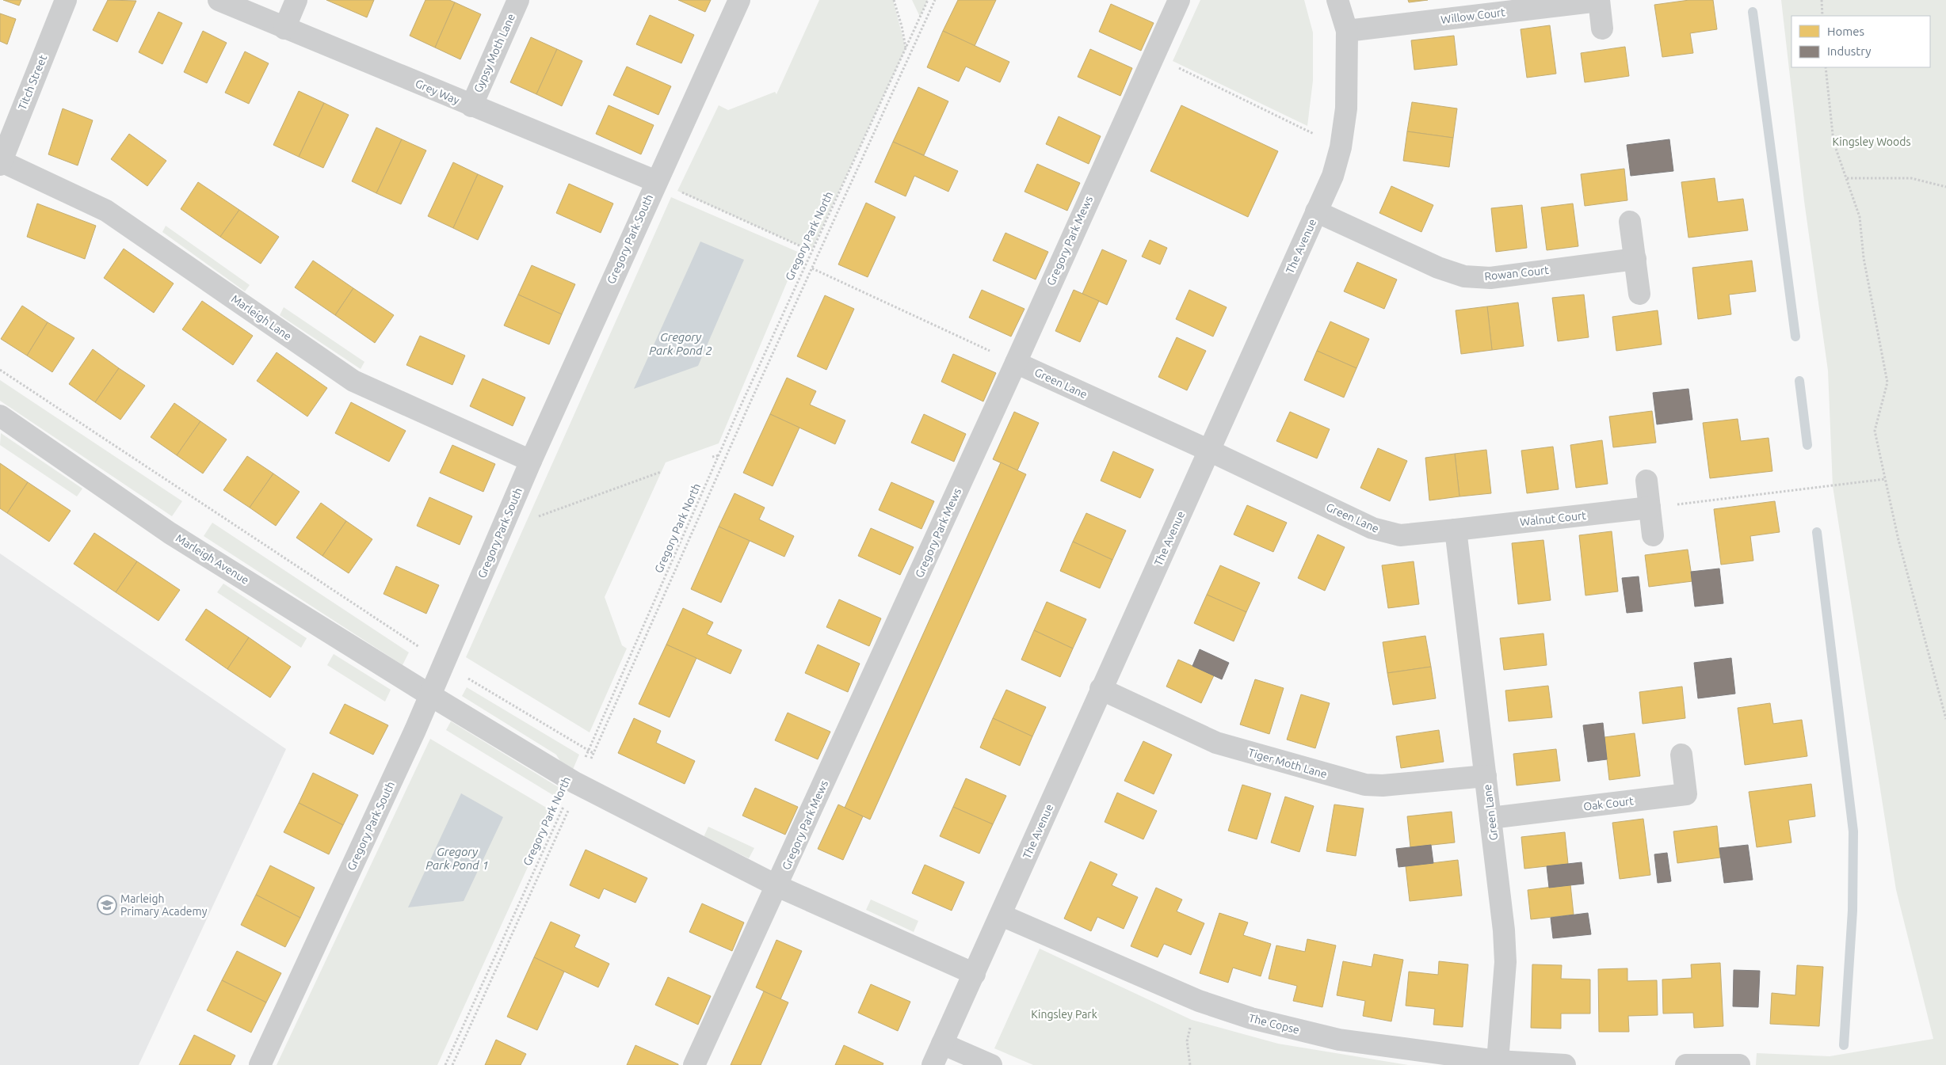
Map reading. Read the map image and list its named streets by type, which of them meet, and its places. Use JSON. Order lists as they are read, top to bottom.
{
  "streets": {
    "street": [
      "Willow Court",
      "Gypsy Moth Lane",
      "Titch Street",
      "Grey Way",
      "Gregory Park South",
      "Gregory Park Mews",
      "The Avenue",
      "Rowan Court",
      "Marleigh Lane",
      "Green Lane",
      "Walnut Court",
      "Marleigh Avenue",
      "Tiger Moth Lane",
      "Oak Court",
      "The Copse"
    ],
    "path": ["Gregory Park North"]
  },
  "crossings": [
    ["Willow Court", "The Avenue"],
    ["Gypsy Moth Lane", "Grey Way"],
    ["Titch Street", "Marleigh Lane"],
    ["Grey Way", "Gregory Park South"],
    ["Gregory Park North", "Marleigh Avenue"],
    ["Gregory Park South", "Marleigh Lane"],
    ["Gregory Park South", "Marleigh Avenue"],
    ["Gregory Park Mews", "Green Lane"],
    ["Gregory Park Mews", "Marleigh Avenue"],
    ["The Avenue", "Rowan Court"],
    ["The Avenue", "Green Lane"],
    ["The Avenue", "Marleigh Avenue"],
    ["The Avenue", "Tiger Moth Lane"],
    ["The Avenue", "The Copse"],
    ["Green Lane", "Walnut Court"],
    ["Green Lane", "Tiger Moth Lane"],
    ["Green Lane", "Oak Court"],
    ["Green Lane", "The Copse"]
  ],
  "water": ["Gregory Park Pond 2", "Gregory Park Pond 1"],
  "parks": ["Kingsley Woods", "Kingsley Park"],
  "places": {
    "school or university": ["Marleigh Primary Academy"]
  },
  "legend": ["Homes", "Industry"]
}
